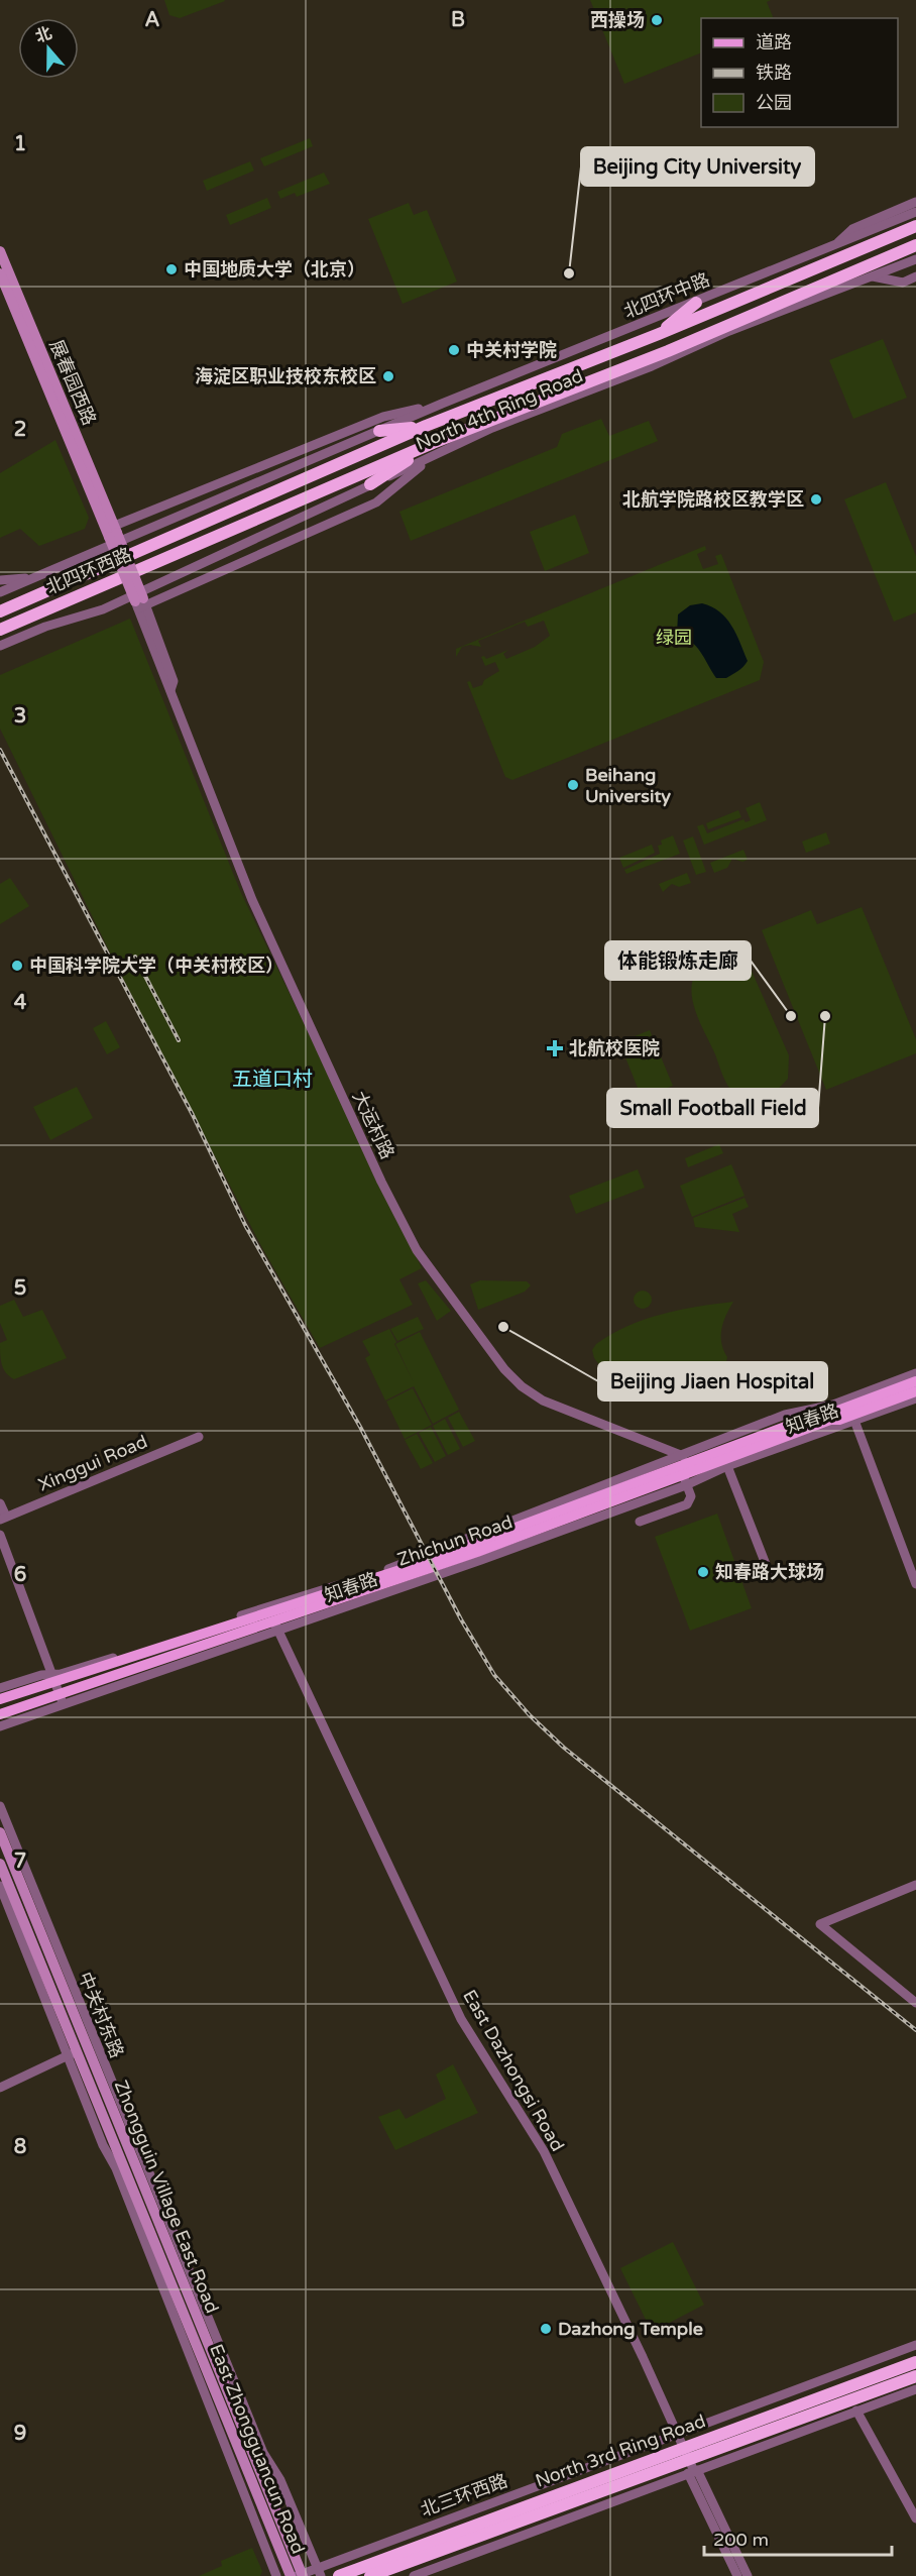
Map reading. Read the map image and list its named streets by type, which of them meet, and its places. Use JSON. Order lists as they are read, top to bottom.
{
  "streets": {
    "highway": ["North 4th Ring Road", "北四环西路", "North 3rd Ring Road"],
    "main road": [
      "展春园西路",
      "大运村路",
      "Zhichun Road",
      "Zhongguin Village East Road",
      "East Zhongguancun Road"
    ],
    "street": [
      "北四环中路",
      "知春路",
      "Xinggui Road",
      "中关村东路",
      "East Dazhongsi Road",
      "北三环西路"
    ]
  },
  "crossings": [
    ["北四环中路", "North 4th Ring Road"],
    ["展春园西路", "大运村路"],
    ["North 4th Ring Road", "北四环西路"],
    ["大运村路", "知春路"],
    ["大运村路", "Zhichun Road"],
    ["知春路", "Zhichun Road"],
    ["Zhichun Road", "East Dazhongsi Road"],
    ["中关村东路", "北三环西路"],
    ["East Dazhongsi Road", "北三环西路"],
    ["Zhongguin Village East Road", "East Zhongguancun Road"],
    ["Zhongguin Village East Road", "北三环西路"],
    ["East Zhongguancun Road", "北三环西路"]
  ],
  "districts": ["五道口村"],
  "parks": ["绿园"],
  "places": {
    "other": [
      "西操场",
      "中国地质大学（北京）",
      "Beijing City University",
      "中关村学院",
      "海淀区职业技校东校区",
      "北航学院路校区教学区",
      "Beihang University",
      "中国科学院大学（中关村校区）",
      "体能锻炼走廊",
      "Small Football Field",
      "Beijing Jiaen Hospital",
      "知春路大球场",
      "Dazhong Temple"
    ],
    "health": ["北航校医院"]
  },
  "legend": ["道路", "铁路", "公园"],
  "scale_bar": "200 m",
  "north": "top",
  "grid": {
    "columns": ["A", "B"],
    "rows": [
      "1",
      "2",
      "3",
      "4",
      "5",
      "6",
      "7",
      "8",
      "9"
    ]
  }
}
